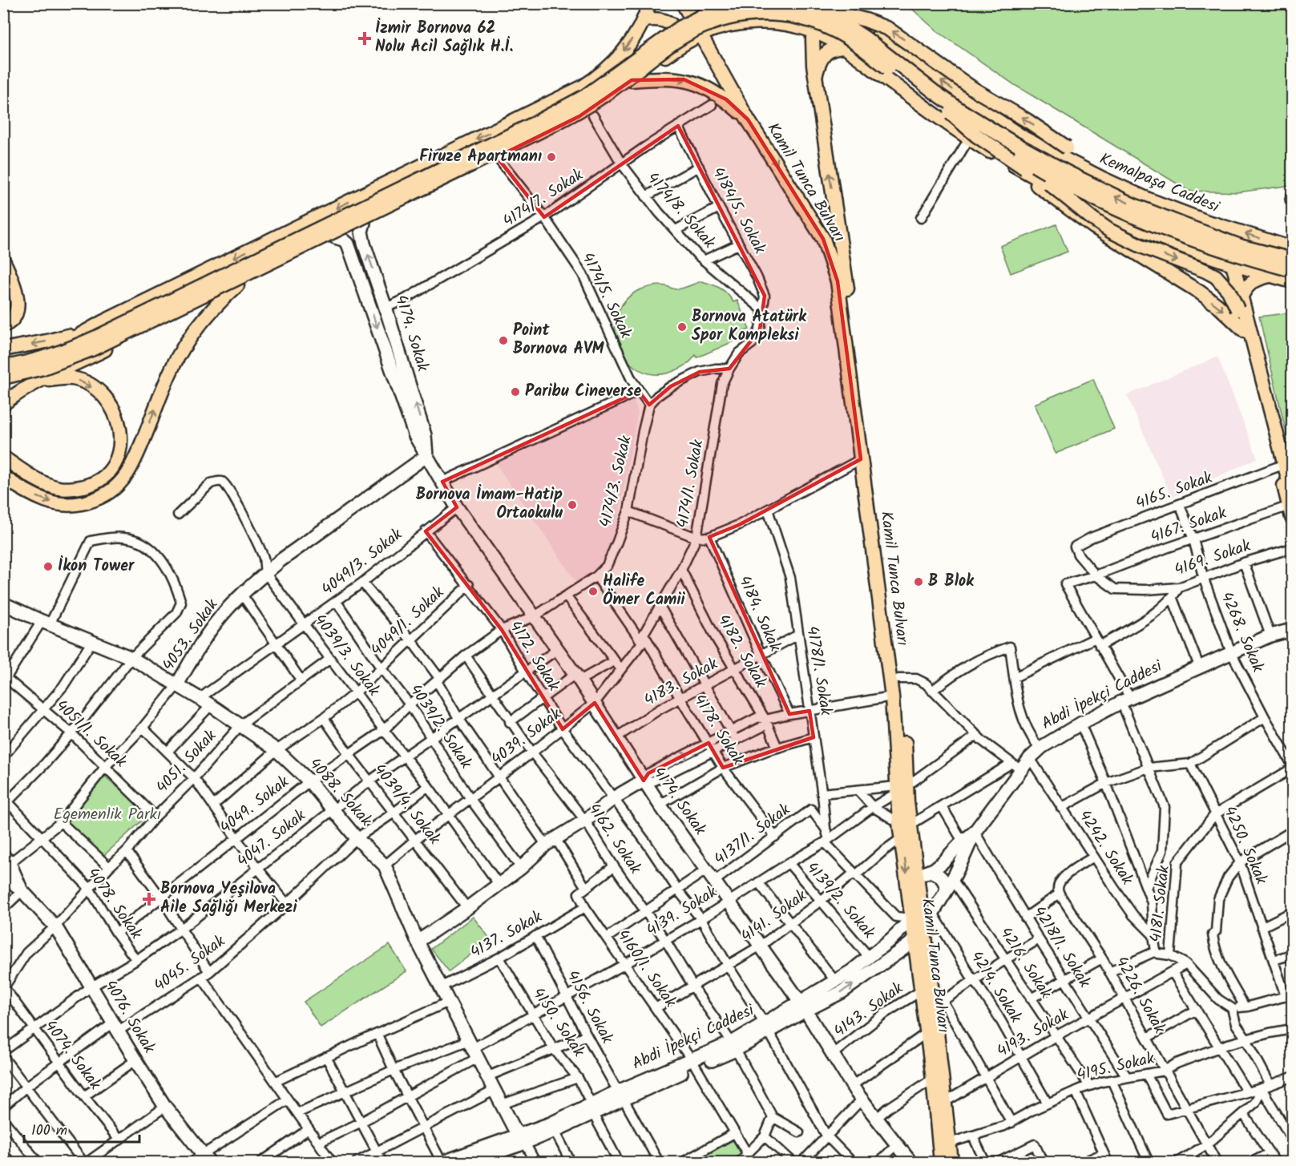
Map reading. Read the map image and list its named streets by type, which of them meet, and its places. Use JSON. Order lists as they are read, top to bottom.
{
  "streets": {
    "main road": [
      "Kamil Tunca Bulvarı",
      "Kemalpaşa Caddesi",
      "4174. Sokak",
      "4053. Sokak",
      "Abdi İpekçi Caddesi",
      "4088. Sokak",
      "4076. Sokak"
    ],
    "street": [
      "4174/7. Sokak",
      "4174/8. Sokak",
      "4184/5. Sokak",
      "4174/5. Sokak",
      "4174/3. Sokak",
      "4174/1. Sokak",
      "4165. Sokak",
      "4167. Sokak",
      "4169. Sokak",
      "4049/3. Sokak",
      "4184. Sokak",
      "4049/1. Sokak",
      "4268. Sokak",
      "4182. Sokak",
      "4039/3. Sokak",
      "4172. Sokak",
      "4178/1. Sokak",
      "4183. Sokak",
      "4039/2. Sokak",
      "4178. Sokak",
      "4051/1. Sokak",
      "4039. Sokak",
      "4051. Sokak",
      "4039/4. Sokak",
      "4049. Sokak",
      "4137/1. Sokak",
      "4047. Sokak",
      "4162. Sokak",
      "4250. Sokak",
      "4242. Sokak",
      "4139/2. Sokak",
      "4078. Sokak",
      "4181. Sokak",
      "4139. Sokak",
      "4141. Sokak",
      "4137. Sokak",
      "4218/1. Sokak",
      "4216. Sokak",
      "4045. Sokak",
      "4160/1. Sokak",
      "4214. Sokak",
      "4226. Sokak",
      "4156. Sokak",
      "4143. Sokak",
      "4150. Sokak",
      "4193. Sokak",
      "4074. Sokak",
      "4195. Sokak"
    ]
  },
  "crossings": [
    ["Kamil Tunca Bulvarı", "Abdi İpekçi Caddesi"],
    ["Kamil Tunca Bulvarı", "4139. Sokak"],
    ["Kamil Tunca Bulvarı", "4141. Sokak"],
    ["Kamil Tunca Bulvarı", "4143. Sokak"],
    ["Kamil Tunca Bulvarı", "4193. Sokak"],
    ["Kamil Tunca Bulvarı", "4195. Sokak"],
    ["Kemalpaşa Caddesi", "4165. Sokak"],
    ["Kemalpaşa Caddesi", "4167. Sokak"],
    ["4174/7. Sokak", "4174/8. Sokak"],
    ["4174/7. Sokak", "4184/5. Sokak"],
    ["4174/7. Sokak", "4174/5. Sokak"],
    ["4174/7. Sokak", "4174. Sokak"],
    ["4174/8. Sokak", "4184/5. Sokak"],
    ["4174/8. Sokak", "4174/1. Sokak"],
    ["4184/5. Sokak", "4174/1. Sokak"],
    ["4174/5. Sokak", "4174/3. Sokak"],
    ["4174. Sokak", "4174/3. Sokak"],
    ["4174. Sokak", "4174/1. Sokak"],
    ["4174. Sokak", "4049/3. Sokak"],
    ["4174. Sokak", "4053. Sokak"],
    ["4174. Sokak", "4183. Sokak"],
    ["4174. Sokak", "Abdi İpekçi Caddesi"],
    ["4174. Sokak", "4039. Sokak"],
    ["4174. Sokak", "4137/1. Sokak"],
    ["4174. Sokak", "4047. Sokak"],
    ["4174. Sokak", "4139. Sokak"],
    ["4174. Sokak", "4141. Sokak"],
    ["4174. Sokak", "4143. Sokak"],
    ["4174/3. Sokak", "4172. Sokak"],
    ["4174/3. Sokak", "4178. Sokak"],
    ["4174/3. Sokak", "4049. Sokak"],
    ["4174/1. Sokak", "4182. Sokak"],
    ["4174/1. Sokak", "4178. Sokak"],
    ["4174/1. Sokak", "4039. Sokak"],
    ["4165. Sokak", "4169. Sokak"],
    ["4165. Sokak", "4268. Sokak"],
    ["4167. Sokak", "4169. Sokak"],
    ["4167. Sokak", "4268. Sokak"],
    ["4169. Sokak", "4268. Sokak"],
    ["4049/3. Sokak", "4039/3. Sokak"],
    ["4049/3. Sokak", "4172. Sokak"],
    ["4049/3. Sokak", "4039/2. Sokak"],
    ["4049/3. Sokak", "4088. Sokak"],
    ["4049/3. Sokak", "4160/1. Sokak"],
    ["4184. Sokak", "4183. Sokak"],
    ["4049/1. Sokak", "4039/3. Sokak"],
    ["4049/1. Sokak", "4172. Sokak"],
    ["4049/1. Sokak", "4039/2. Sokak"],
    ["4049/1. Sokak", "4088. Sokak"],
    ["4049/1. Sokak", "4039/4. Sokak"],
    ["4049/1. Sokak", "4160/1. Sokak"],
    ["4268. Sokak", "Abdi İpekçi Caddesi"],
    ["4268. Sokak", "4181. Sokak"],
    ["4053. Sokak", "4039/3. Sokak"],
    ["4053. Sokak", "4051/1. Sokak"],
    ["4053. Sokak", "4088. Sokak"],
    ["4053. Sokak", "4078. Sokak"],
    ["4053. Sokak", "4076. Sokak"],
    ["4182. Sokak", "4183. Sokak"],
    ["4039/3. Sokak", "4039. Sokak"],
    ["4039/3. Sokak", "4051. Sokak"],
    ["4039/3. Sokak", "4049. Sokak"],
    ["4039/3. Sokak", "4047. Sokak"],
    ["4039/3. Sokak", "4045. Sokak"],
    ["4172. Sokak", "Abdi İpekçi Caddesi"],
    ["4172. Sokak", "4039. Sokak"],
    ["4172. Sokak", "4049. Sokak"],
    ["4172. Sokak", "4047. Sokak"],
    ["4172. Sokak", "4139. Sokak"],
    ["4172. Sokak", "4141. Sokak"],
    ["4178/1. Sokak", "4183. Sokak"],
    ["4178/1. Sokak", "4137/1. Sokak"],
    ["4178/1. Sokak", "4139. Sokak"],
    ["4183. Sokak", "4178. Sokak"],
    ["Abdi İpekçi Caddesi", "4088. Sokak"],
    ["Abdi İpekçi Caddesi", "4162. Sokak"],
    ["Abdi İpekçi Caddesi", "4242. Sokak"],
    ["Abdi İpekçi Caddesi", "4139/2. Sokak"],
    ["Abdi İpekçi Caddesi", "4218/1. Sokak"],
    ["Abdi İpekçi Caddesi", "4216. Sokak"],
    ["Abdi İpekçi Caddesi", "4160/1. Sokak"],
    ["Abdi İpekçi Caddesi", "4214. Sokak"],
    ["Abdi İpekçi Caddesi", "4156. Sokak"],
    ["Abdi İpekçi Caddesi", "4150. Sokak"],
    ["4039/2. Sokak", "4039. Sokak"],
    ["4039/2. Sokak", "4049. Sokak"],
    ["4039/2. Sokak", "4047. Sokak"],
    ["4178. Sokak", "4137/1. Sokak"],
    ["4051/1. Sokak", "4051. Sokak"],
    ["4039. Sokak", "4088. Sokak"],
    ["4039. Sokak", "4039/4. Sokak"],
    ["4039. Sokak", "4162. Sokak"],
    ["4039. Sokak", "4160/1. Sokak"],
    ["4051. Sokak", "4088. Sokak"],
    ["4051. Sokak", "4078. Sokak"],
    ["4051. Sokak", "4076. Sokak"],
    ["4051. Sokak", "4074. Sokak"],
    ["4088. Sokak", "4049. Sokak"],
    ["4088. Sokak", "4047. Sokak"],
    ["4088. Sokak", "4139. Sokak"],
    ["4088. Sokak", "4137. Sokak"],
    ["4088. Sokak", "4045. Sokak"],
    ["4039/4. Sokak", "4049. Sokak"],
    ["4039/4. Sokak", "4047. Sokak"],
    ["4039/4. Sokak", "4045. Sokak"],
    ["4049. Sokak", "4162. Sokak"],
    ["4049. Sokak", "4078. Sokak"],
    ["4049. Sokak", "4160/1. Sokak"],
    ["4047. Sokak", "4162. Sokak"],
    ["4047. Sokak", "4078. Sokak"],
    ["4047. Sokak", "4160/1. Sokak"],
    ["4047. Sokak", "4076. Sokak"],
    ["4047. Sokak", "4074. Sokak"],
    ["4162. Sokak", "4139. Sokak"],
    ["4162. Sokak", "4141. Sokak"],
    ["4250. Sokak", "4181. Sokak"],
    ["4139/2. Sokak", "4139. Sokak"],
    ["4139/2. Sokak", "4141. Sokak"],
    ["4139. Sokak", "4160/1. Sokak"],
    ["4139. Sokak", "4156. Sokak"],
    ["4139. Sokak", "4150. Sokak"],
    ["4141. Sokak", "4160/1. Sokak"],
    ["4137. Sokak", "4160/1. Sokak"],
    ["4137. Sokak", "4156. Sokak"],
    ["4137. Sokak", "4150. Sokak"],
    ["4218/1. Sokak", "4193. Sokak"],
    ["4218/1. Sokak", "4195. Sokak"],
    ["4216. Sokak", "4193. Sokak"],
    ["4216. Sokak", "4195. Sokak"],
    ["4045. Sokak", "4076. Sokak"],
    ["4045. Sokak", "4074. Sokak"],
    ["4214. Sokak", "4193. Sokak"],
    ["4214. Sokak", "4195. Sokak"],
    ["4226. Sokak", "4193. Sokak"],
    ["4226. Sokak", "4195. Sokak"]
  ],
  "parks": ["Egemenlik Parkı"],
  "places": {
    "health": ["İzmir Bornova 62 Nolu Acil Sağlık H.İ.", "Bornova Yeşilova Aile Sağlığı Merkezi"],
    "other": [
      "Firuze Apartmanı",
      "Bornova Atatürk Spor Kompleksi",
      "Point Bornova AVM",
      "Paribu Cineverse",
      "Bornova İmam-Hatip Ortaokulu",
      "İkon Tower",
      "B Blok",
      "Halife Ömer Camii"
    ]
  },
  "scale_bar": "100 m"
}
